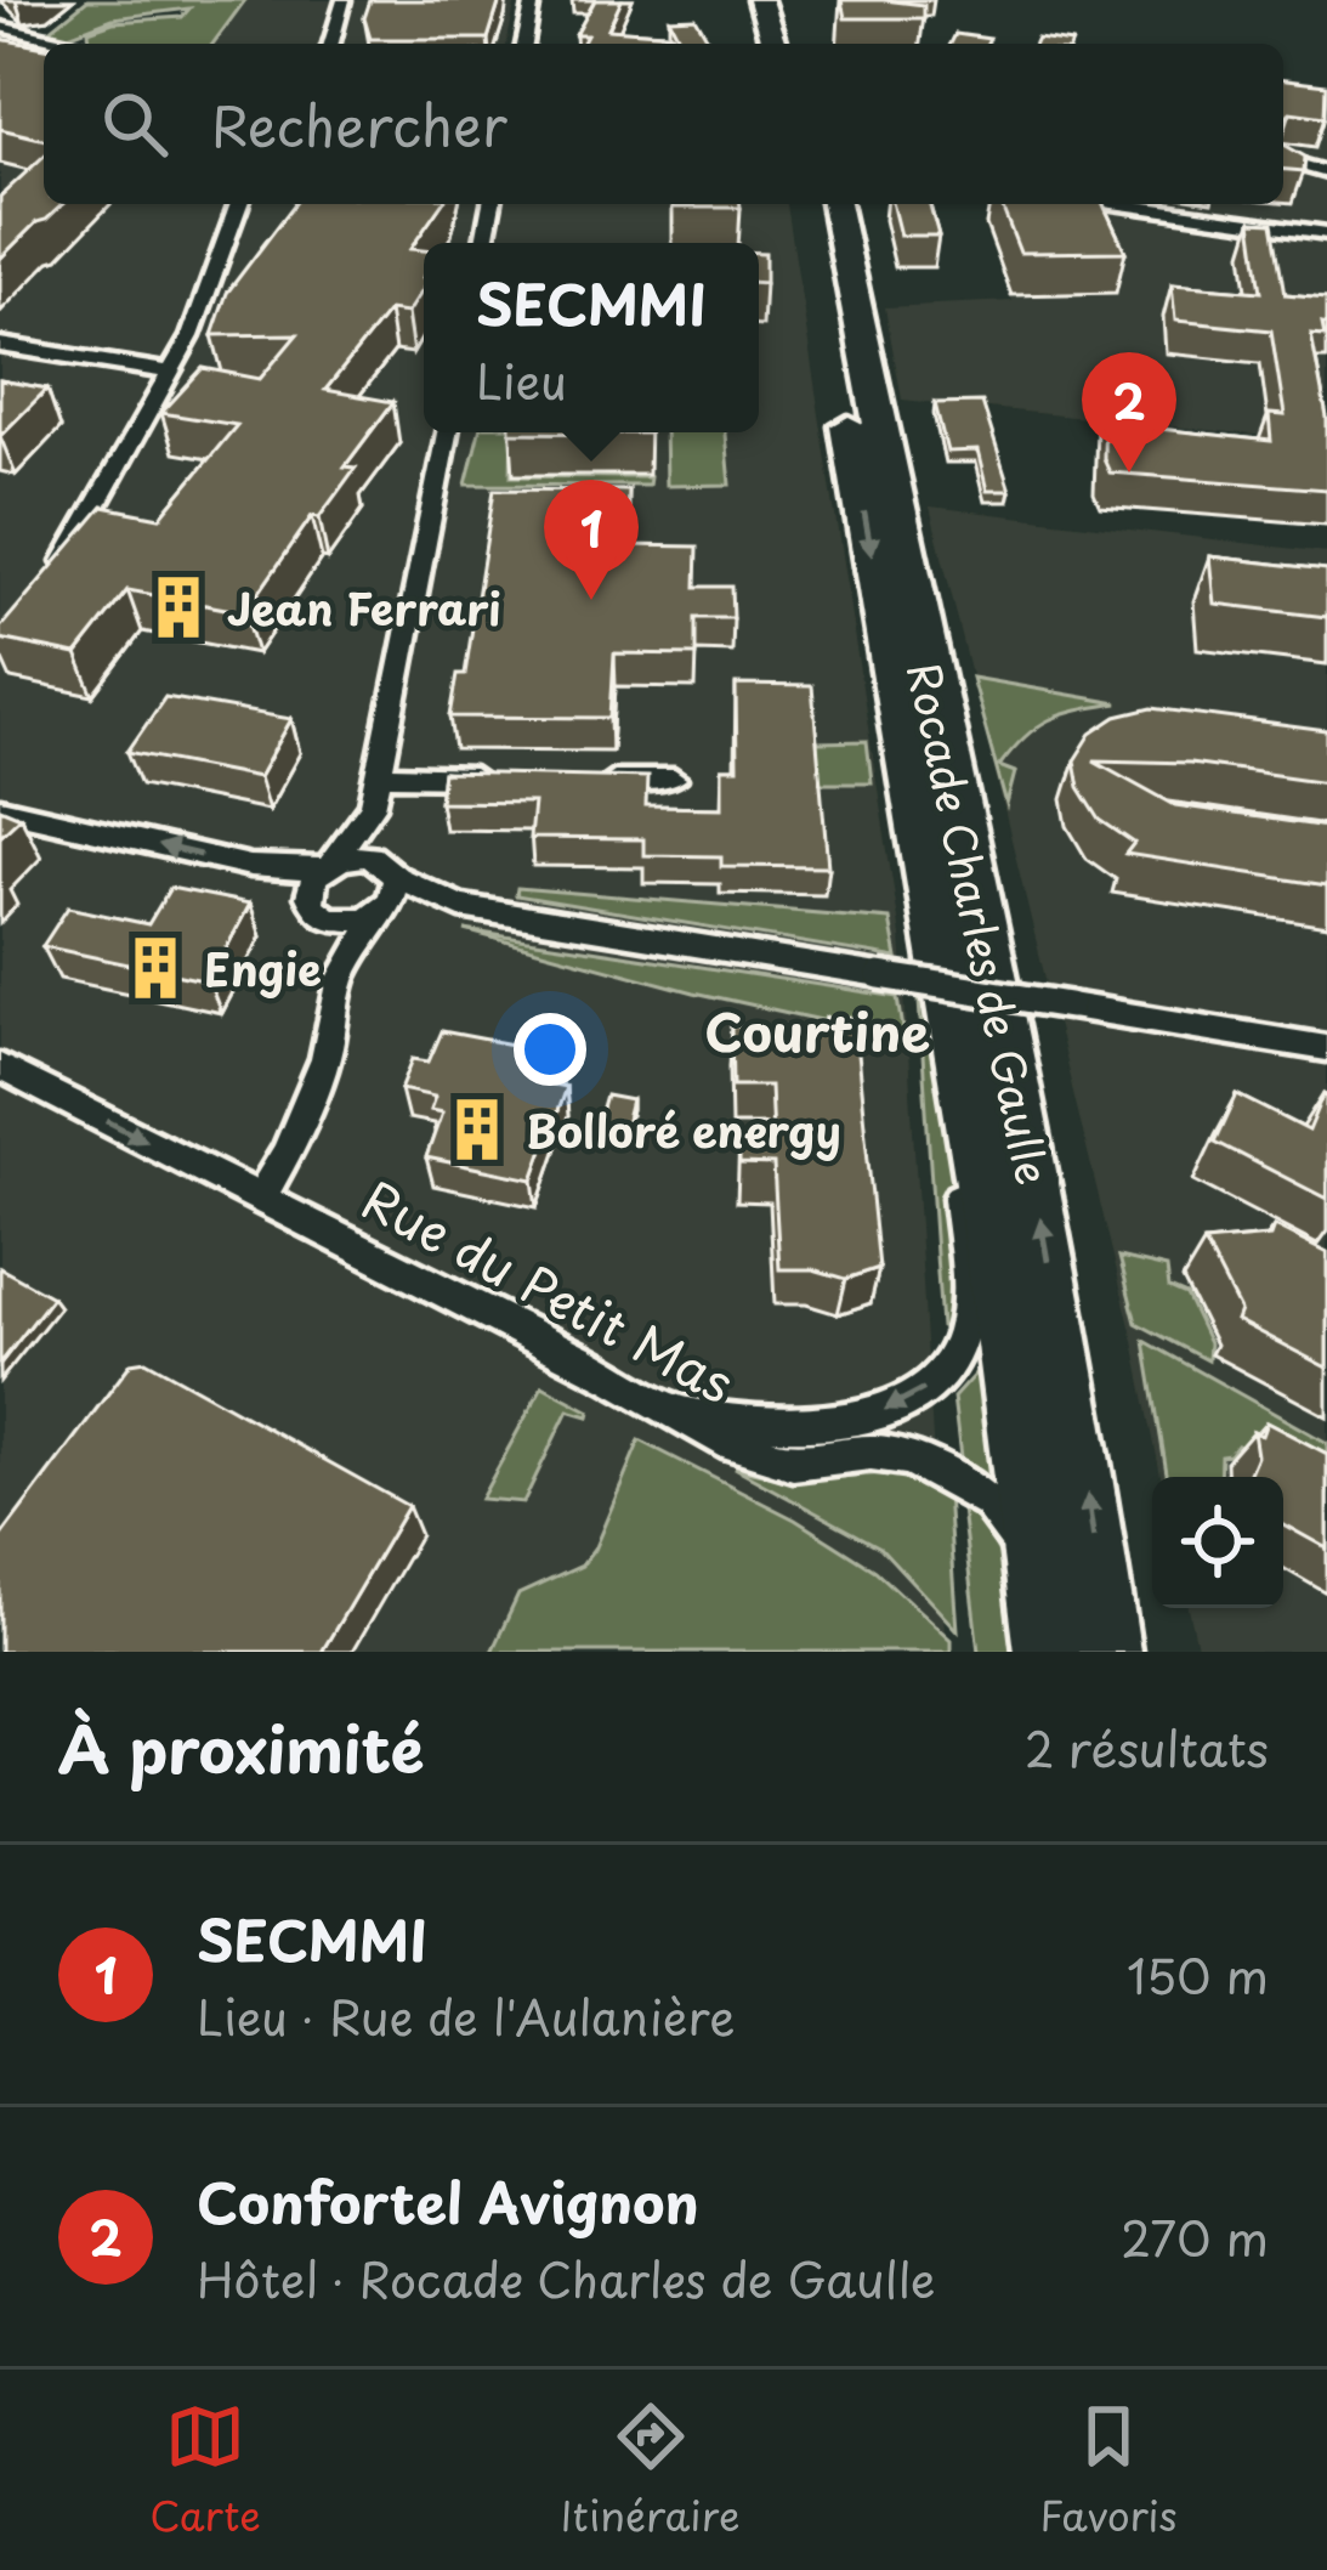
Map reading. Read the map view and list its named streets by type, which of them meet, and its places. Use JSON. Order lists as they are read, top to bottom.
{
  "streets": {
    "main road": ["Rocade Charles de Gaulle"],
    "street": ["Rue du Petit Mas"]
  },
  "crossings": [
    ["Rocade Charles de Gaulle", "Rue du Petit Mas"]
  ],
  "districts": ["Courtine"],
  "places": {
    "building": ["Jean Ferrari", "Engie", "Bolloré energy"]
  },
  "page": {
    "search": "Rechercher",
    "popup": ["SECMMI", "Lieu"],
    "pins": ["2", "1"],
    "heading": ["À proximité", "2 résultats"],
    "list": [
      {
        "mark": "1",
        "name": "SECMMI",
        "note": "Lieu · Rue de l'Aulanière",
        "value": "150 m"
      },
      {
        "mark": "2",
        "name": "Confortel Avignon",
        "note": "Hôtel · Rocade Charles de Gaulle",
        "value": "270 m"
      }
    ],
    "nav": ["Carte", "Itinéraire", "Favoris"]
  }
}
